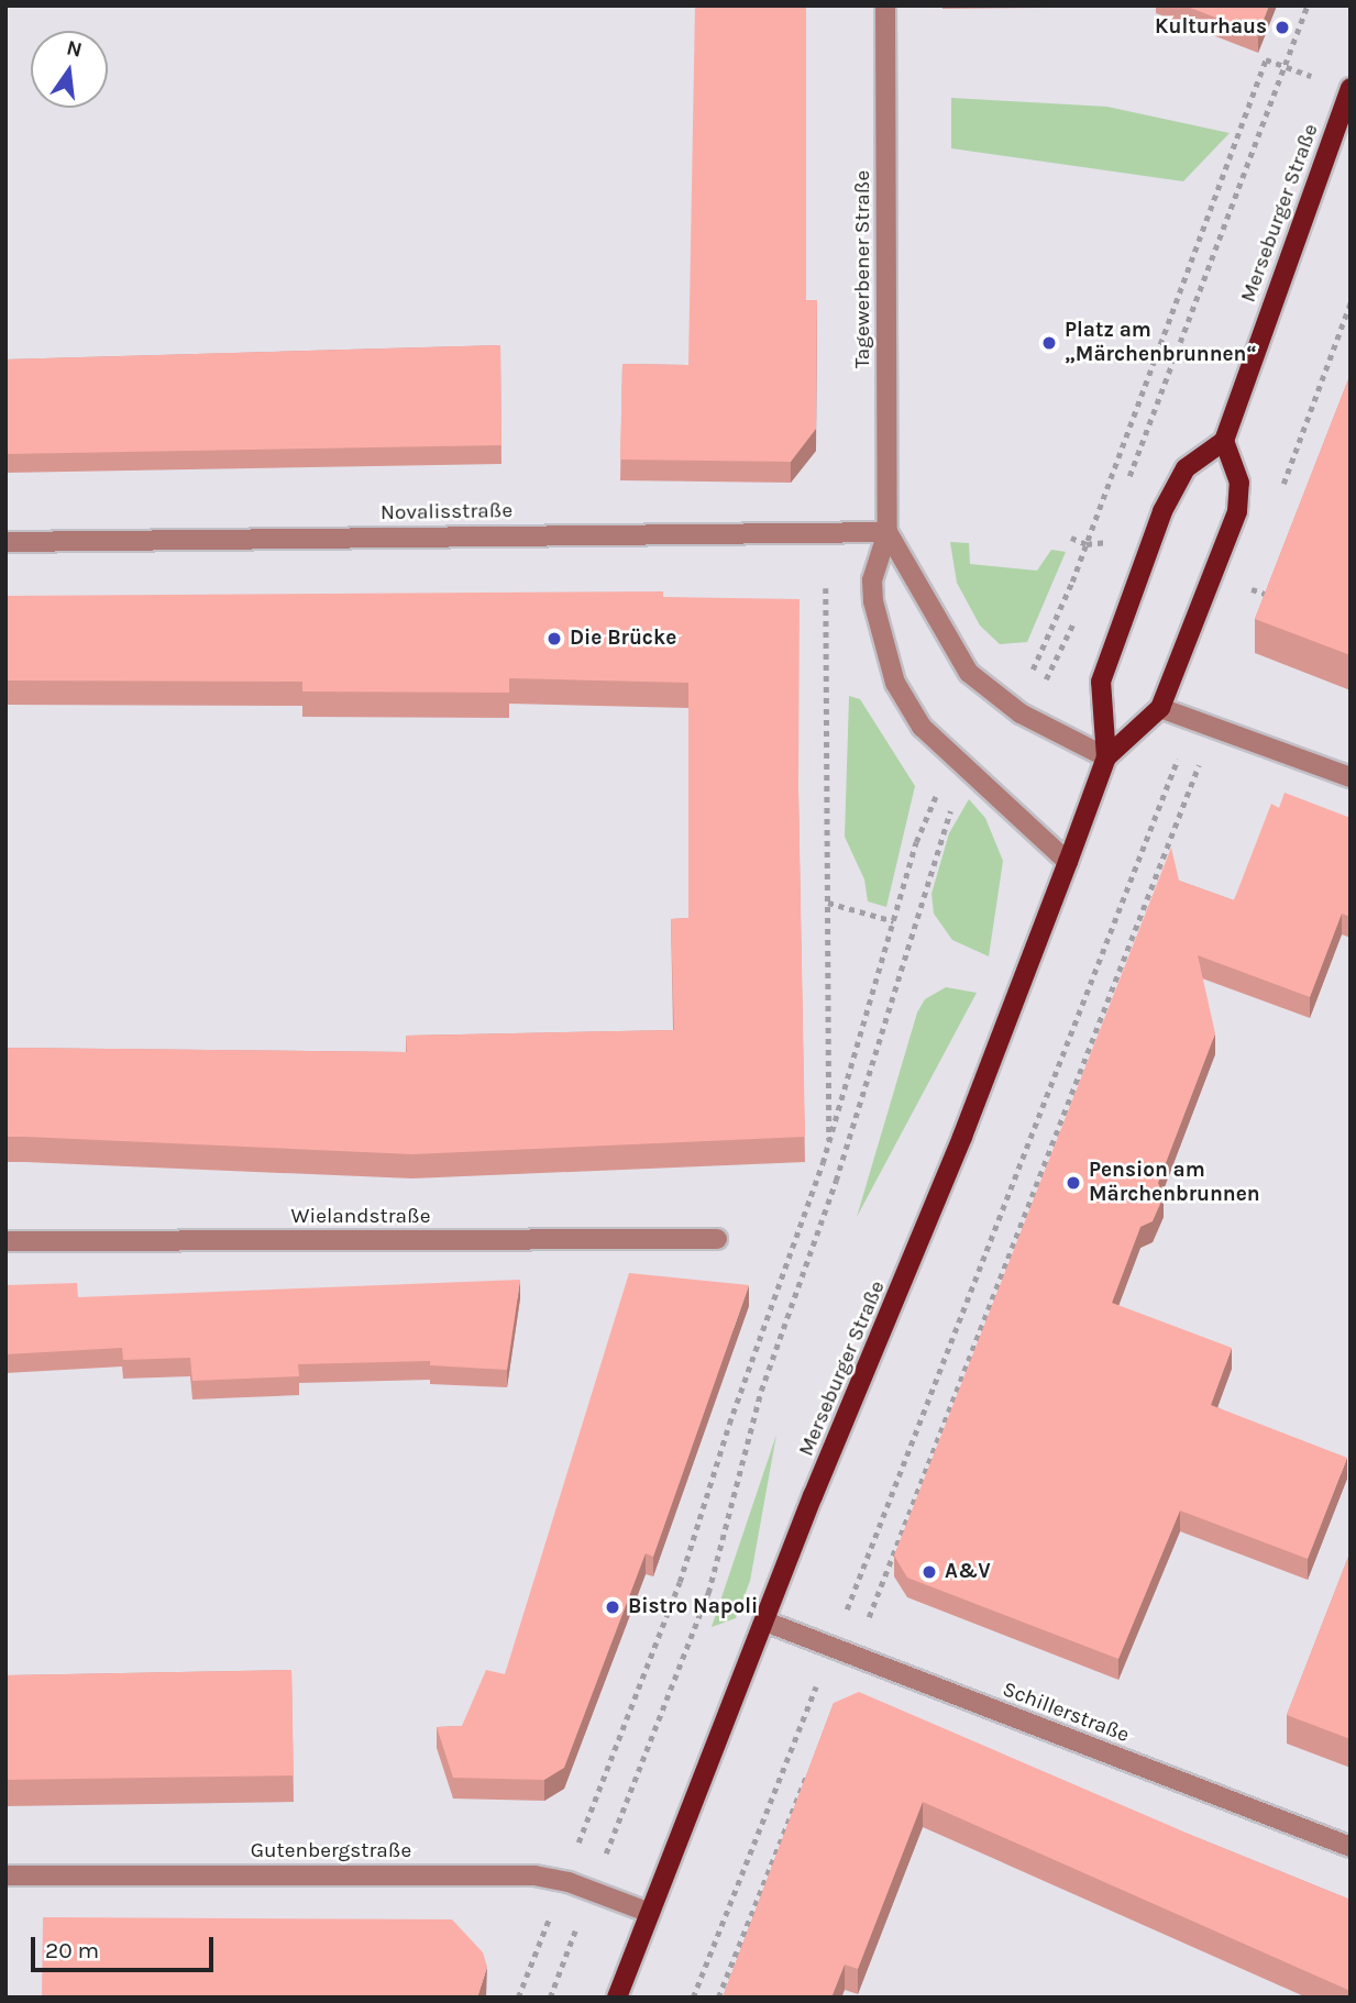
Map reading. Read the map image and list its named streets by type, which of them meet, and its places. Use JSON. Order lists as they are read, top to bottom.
{
  "streets": {
    "main road": ["Merseburger Straße"],
    "street": [
      "Tagewerbener Straße",
      "Novalisstraße",
      "Wielandstraße",
      "Schillerstraße",
      "Gutenbergstraße"
    ]
  },
  "crossings": [
    ["Merseburger Straße", "Schillerstraße"],
    ["Merseburger Straße", "Gutenbergstraße"],
    ["Tagewerbener Straße", "Novalisstraße"]
  ],
  "places": [
    "Kulturhaus",
    "Platz am „Märchenbrunnen“",
    "Die Brücke",
    "Pension am Märchenbrunnen",
    "A&V",
    "Bistro Napoli"
  ],
  "scale_bar": "20 m",
  "north": "top"
}
